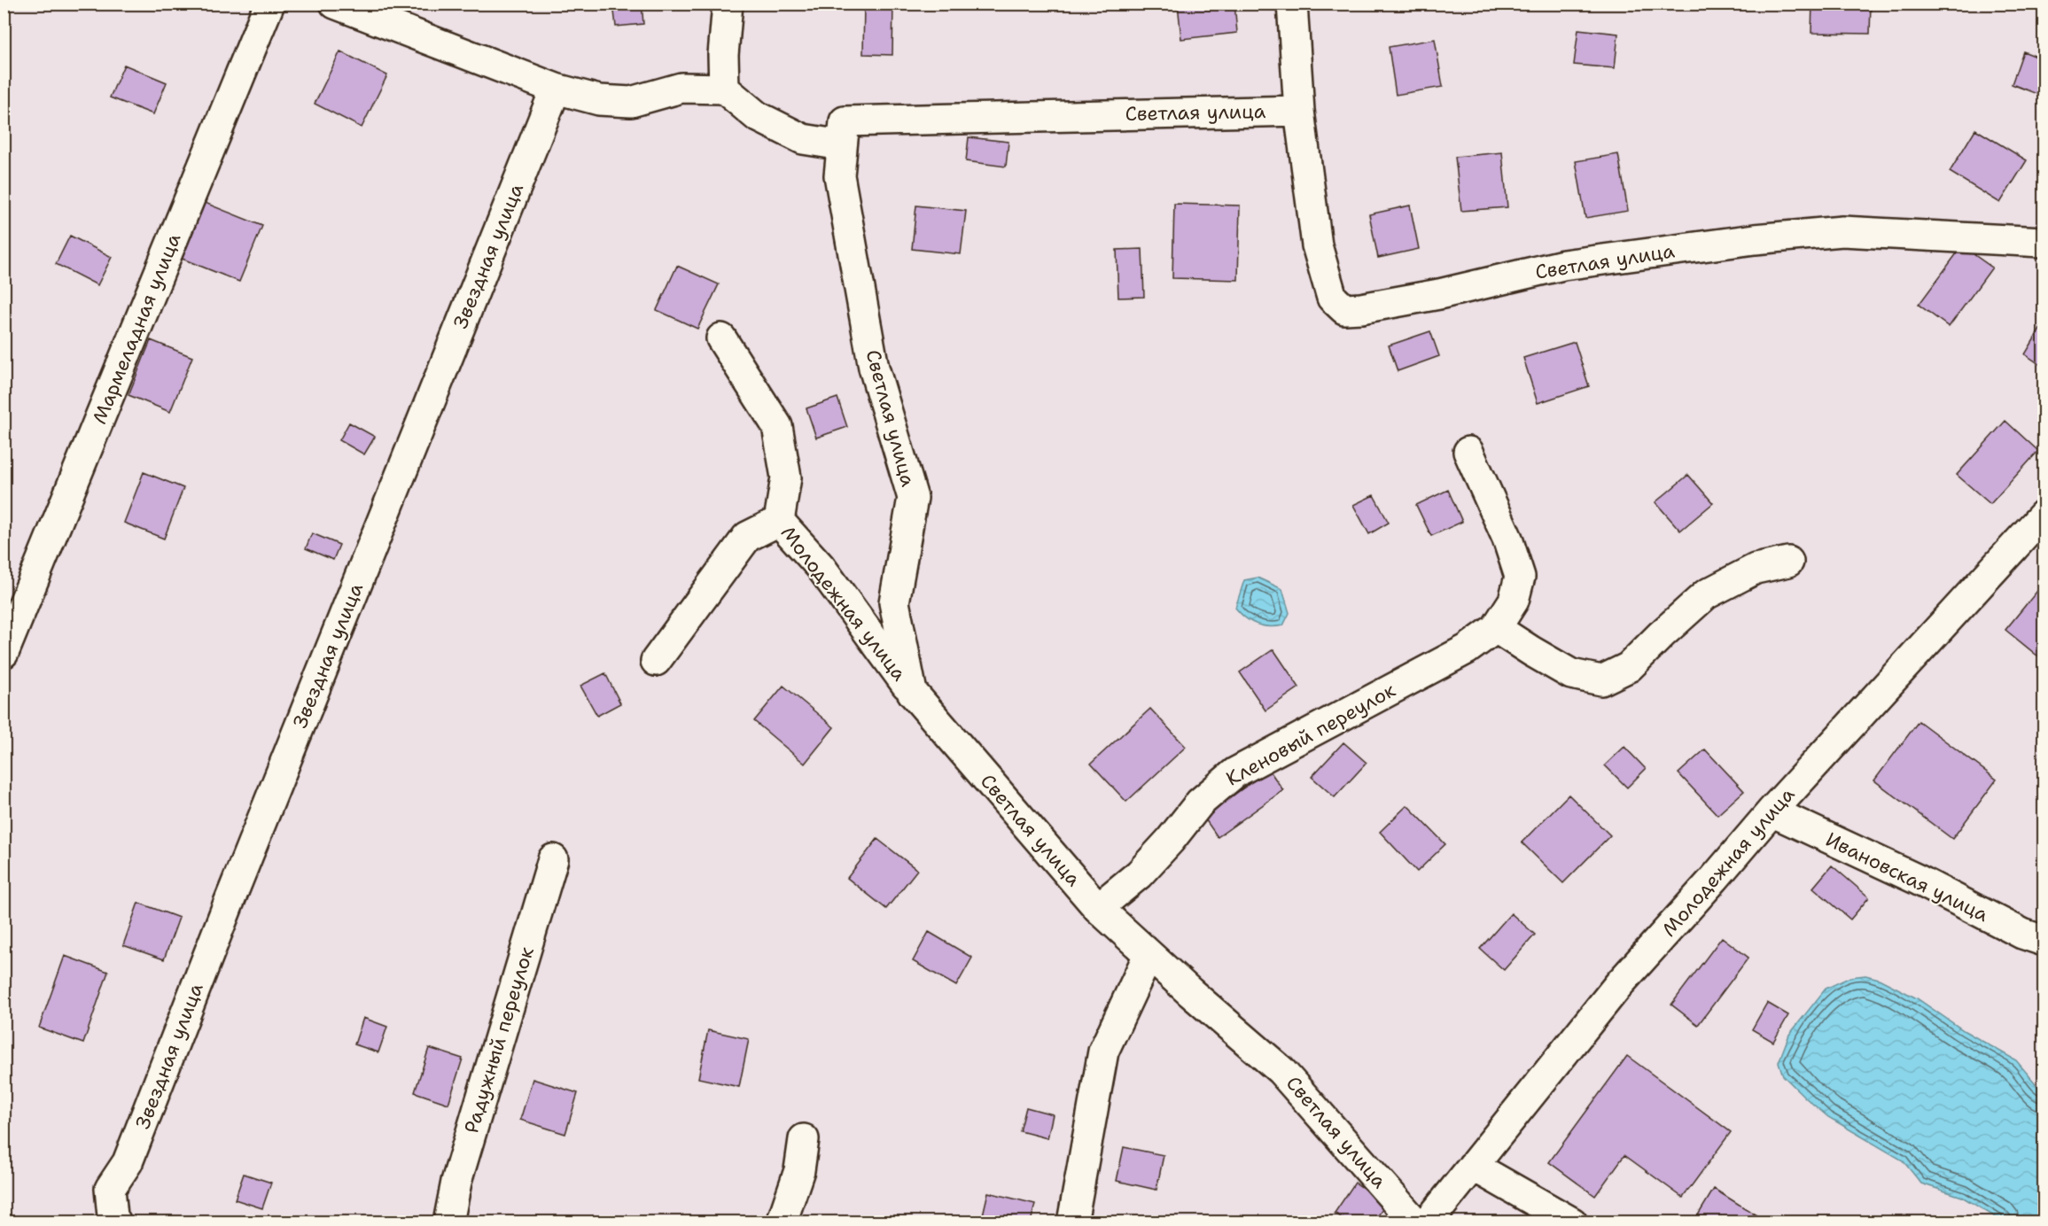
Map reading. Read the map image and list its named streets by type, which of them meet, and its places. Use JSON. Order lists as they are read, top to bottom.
{
  "streets": {
    "street": [
      "Светлая улица",
      "Звездная улица",
      "Мармеладная улица",
      "Молодежная улица",
      "Кленовый переулок",
      "Ивановская улица",
      "Радужный переулок"
    ]
  },
  "crossings": [
    ["Светлая улица", "Молодежная улица"],
    ["Светлая улица", "Кленовый переулок"],
    ["Молодежная улица", "Ивановская улица"]
  ]
}
